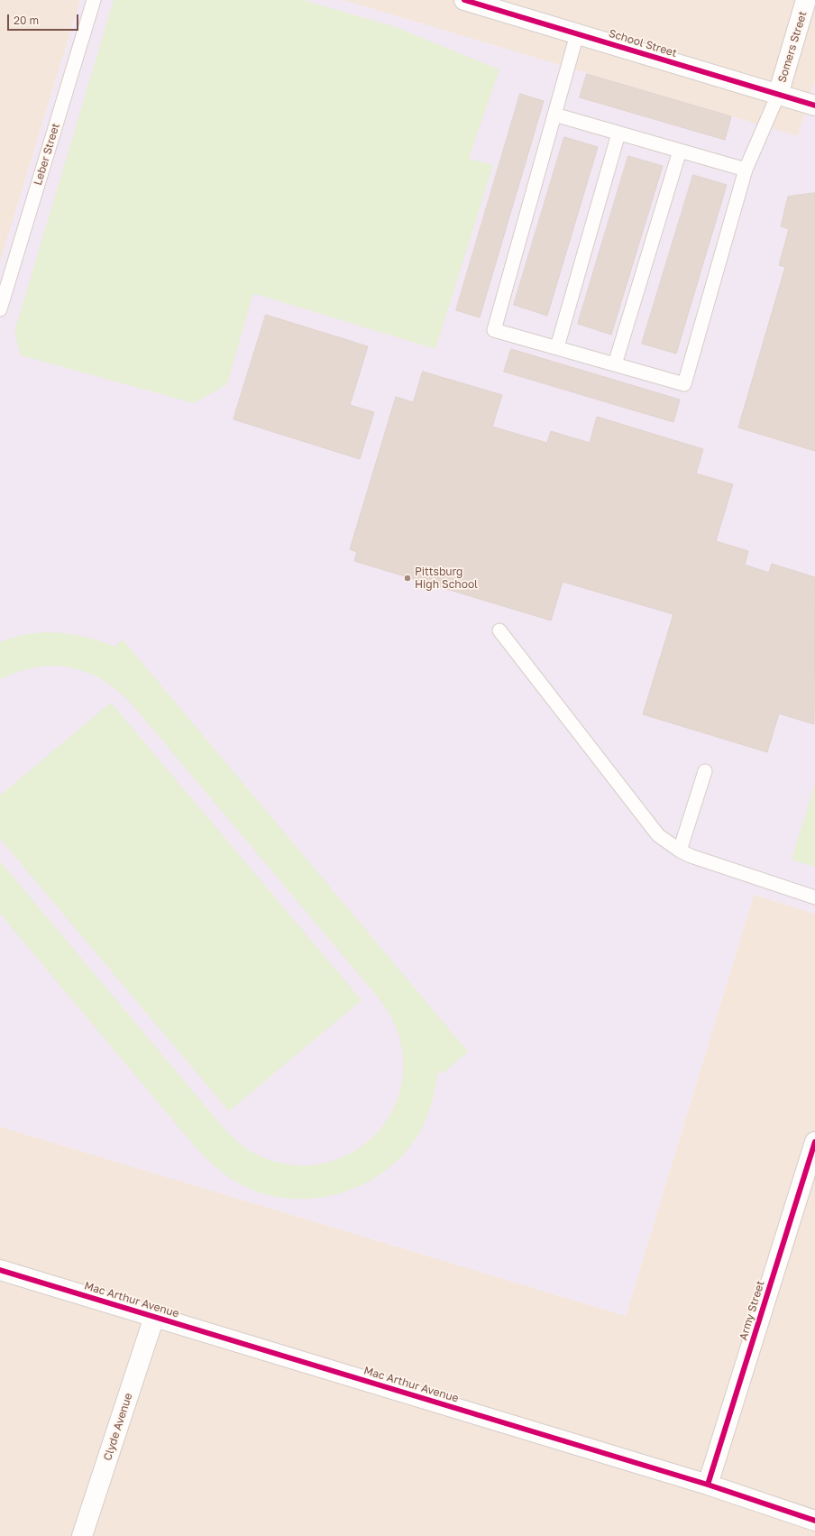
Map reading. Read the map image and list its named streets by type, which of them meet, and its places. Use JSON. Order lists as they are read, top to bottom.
{
  "streets": {
    "street": [
      "School Street",
      "Somers Street",
      "Mac Arthur Avenue",
      "Army Street",
      "Clyde Avenue"
    ],
    "lane": ["Leber Street"]
  },
  "crossings": [
    ["School Street", "Somers Street"],
    ["Mac Arthur Avenue", "Army Street"],
    ["Mac Arthur Avenue", "Clyde Avenue"]
  ],
  "places": ["Pittsburg High School"],
  "scale_bar": "20 m"
}
